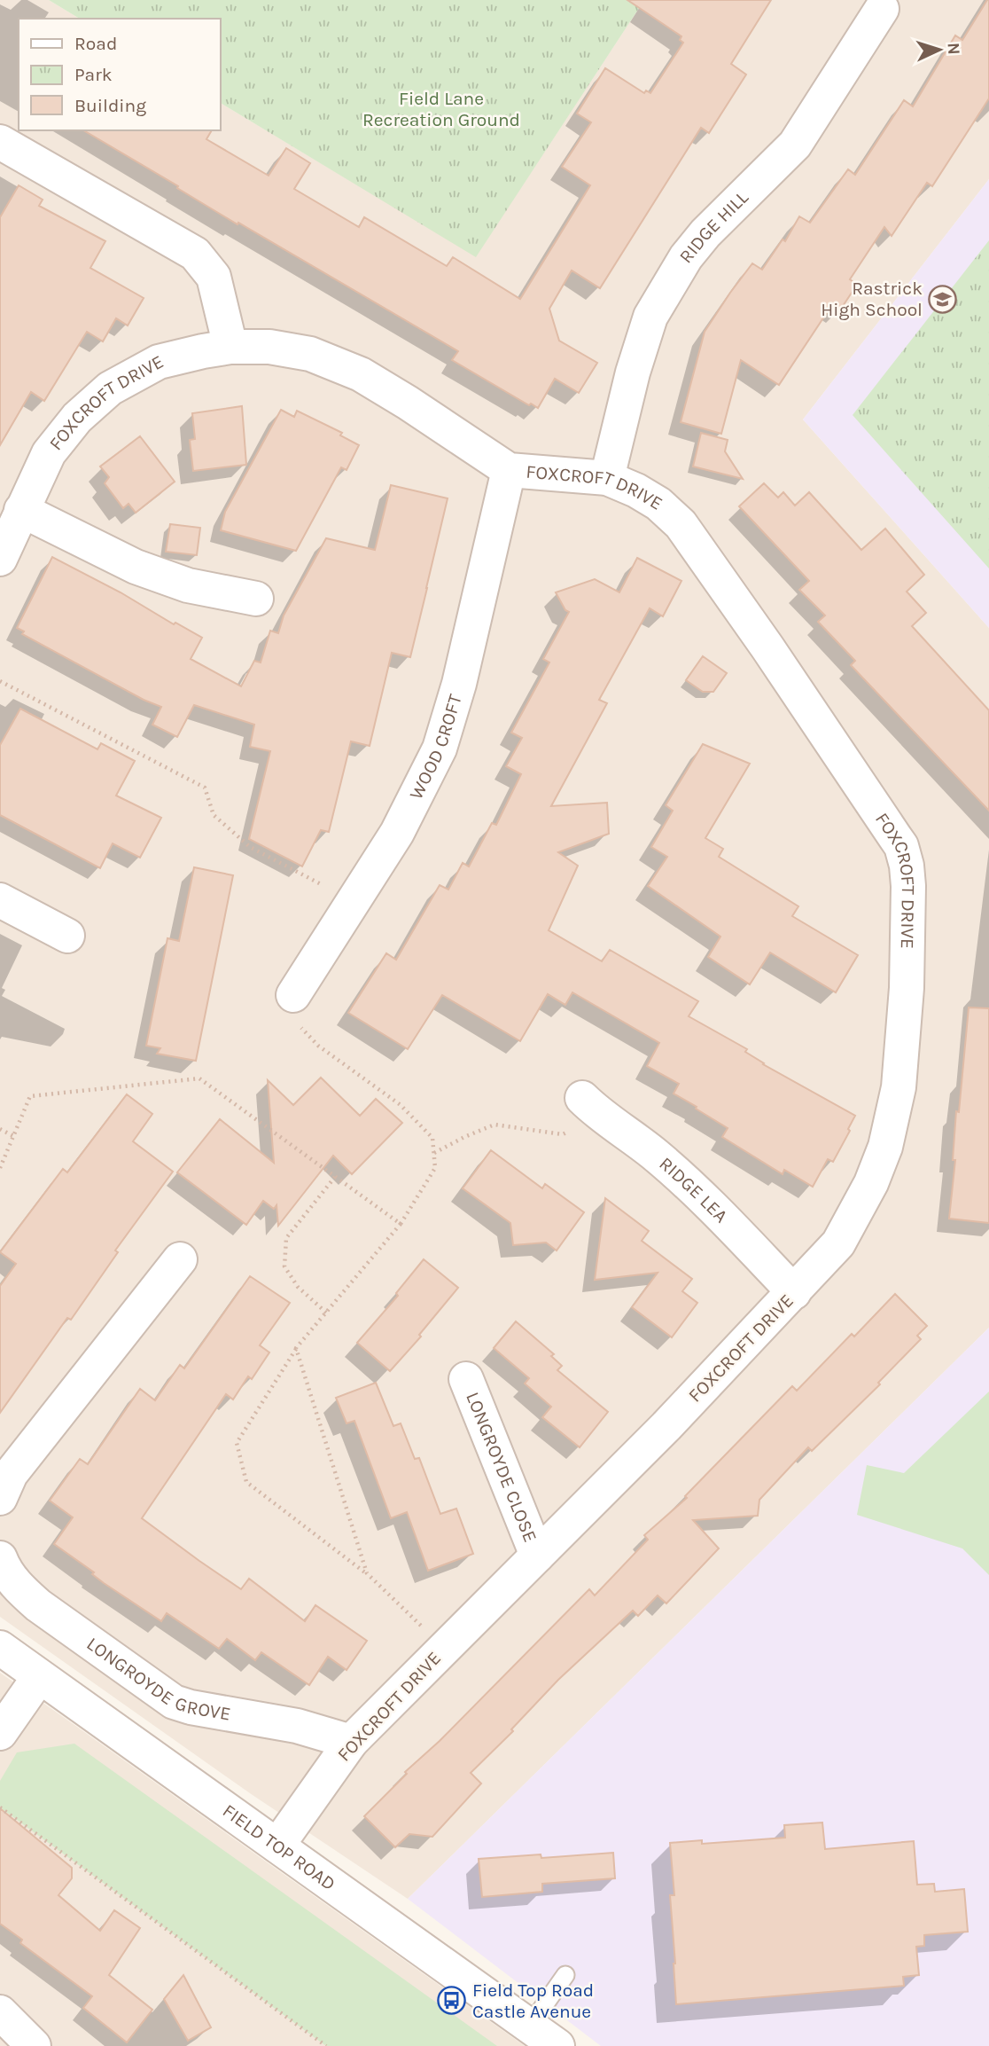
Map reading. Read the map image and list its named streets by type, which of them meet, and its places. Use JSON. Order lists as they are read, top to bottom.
{
  "streets": {
    "street": [
      "RIDGE HILL",
      "FOXCROFT DRIVE",
      "WOOD CROFT",
      "RIDGE LEA",
      "LONGROYDE CLOSE",
      "LONGROYDE GROVE",
      "FIELD TOP ROAD"
    ]
  },
  "crossings": [
    ["RIDGE HILL", "FOXCROFT DRIVE"],
    ["FOXCROFT DRIVE", "WOOD CROFT"],
    ["FOXCROFT DRIVE", "RIDGE LEA"],
    ["FOXCROFT DRIVE", "LONGROYDE CLOSE"],
    ["FOXCROFT DRIVE", "LONGROYDE GROVE"],
    ["FOXCROFT DRIVE", "FIELD TOP ROAD"]
  ],
  "parks": ["Field Lane Recreation Ground"],
  "places": {
    "school or university": ["Rastrick High School"],
    "bus stop": ["Field Top Road Castle Avenue"]
  },
  "legend": ["Road", "Park", "Building"],
  "north": "right"
}
